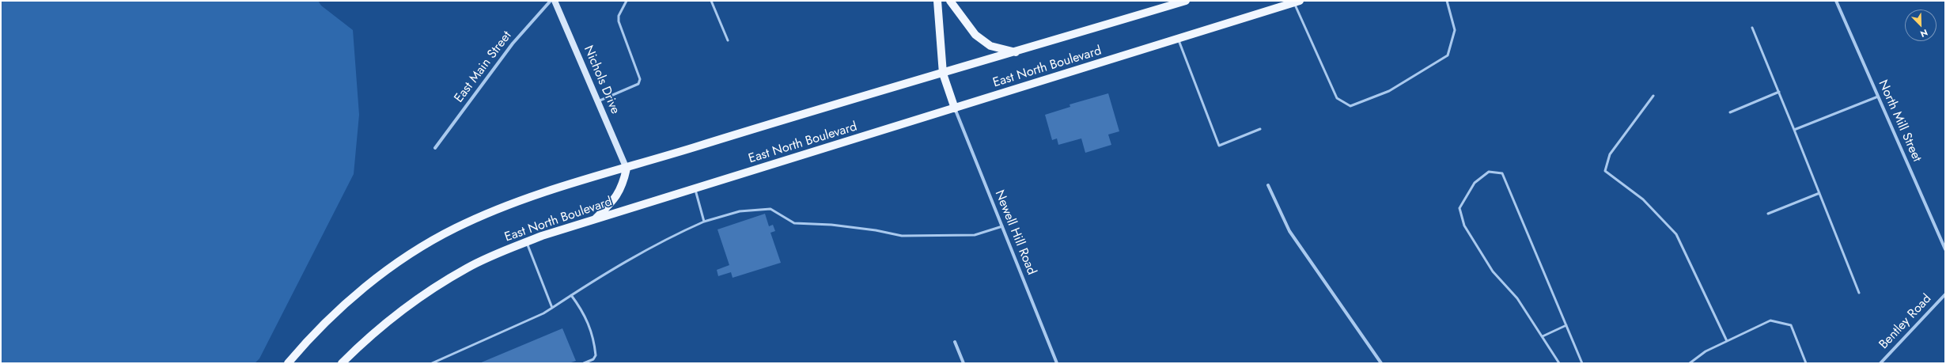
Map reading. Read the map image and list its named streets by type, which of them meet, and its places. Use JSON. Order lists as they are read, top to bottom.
{
  "streets": {
    "main road": ["East North Boulevard"],
    "street": [
      "East Main Street",
      "Nichols Drive",
      "North Mill Street",
      "Newell Hill Road",
      "Bentley Road"
    ]
  },
  "crossings": [
    ["East North Boulevard", "Nichols Drive"],
    ["East North Boulevard", "Newell Hill Road"]
  ],
  "north": "bottom right"
}
